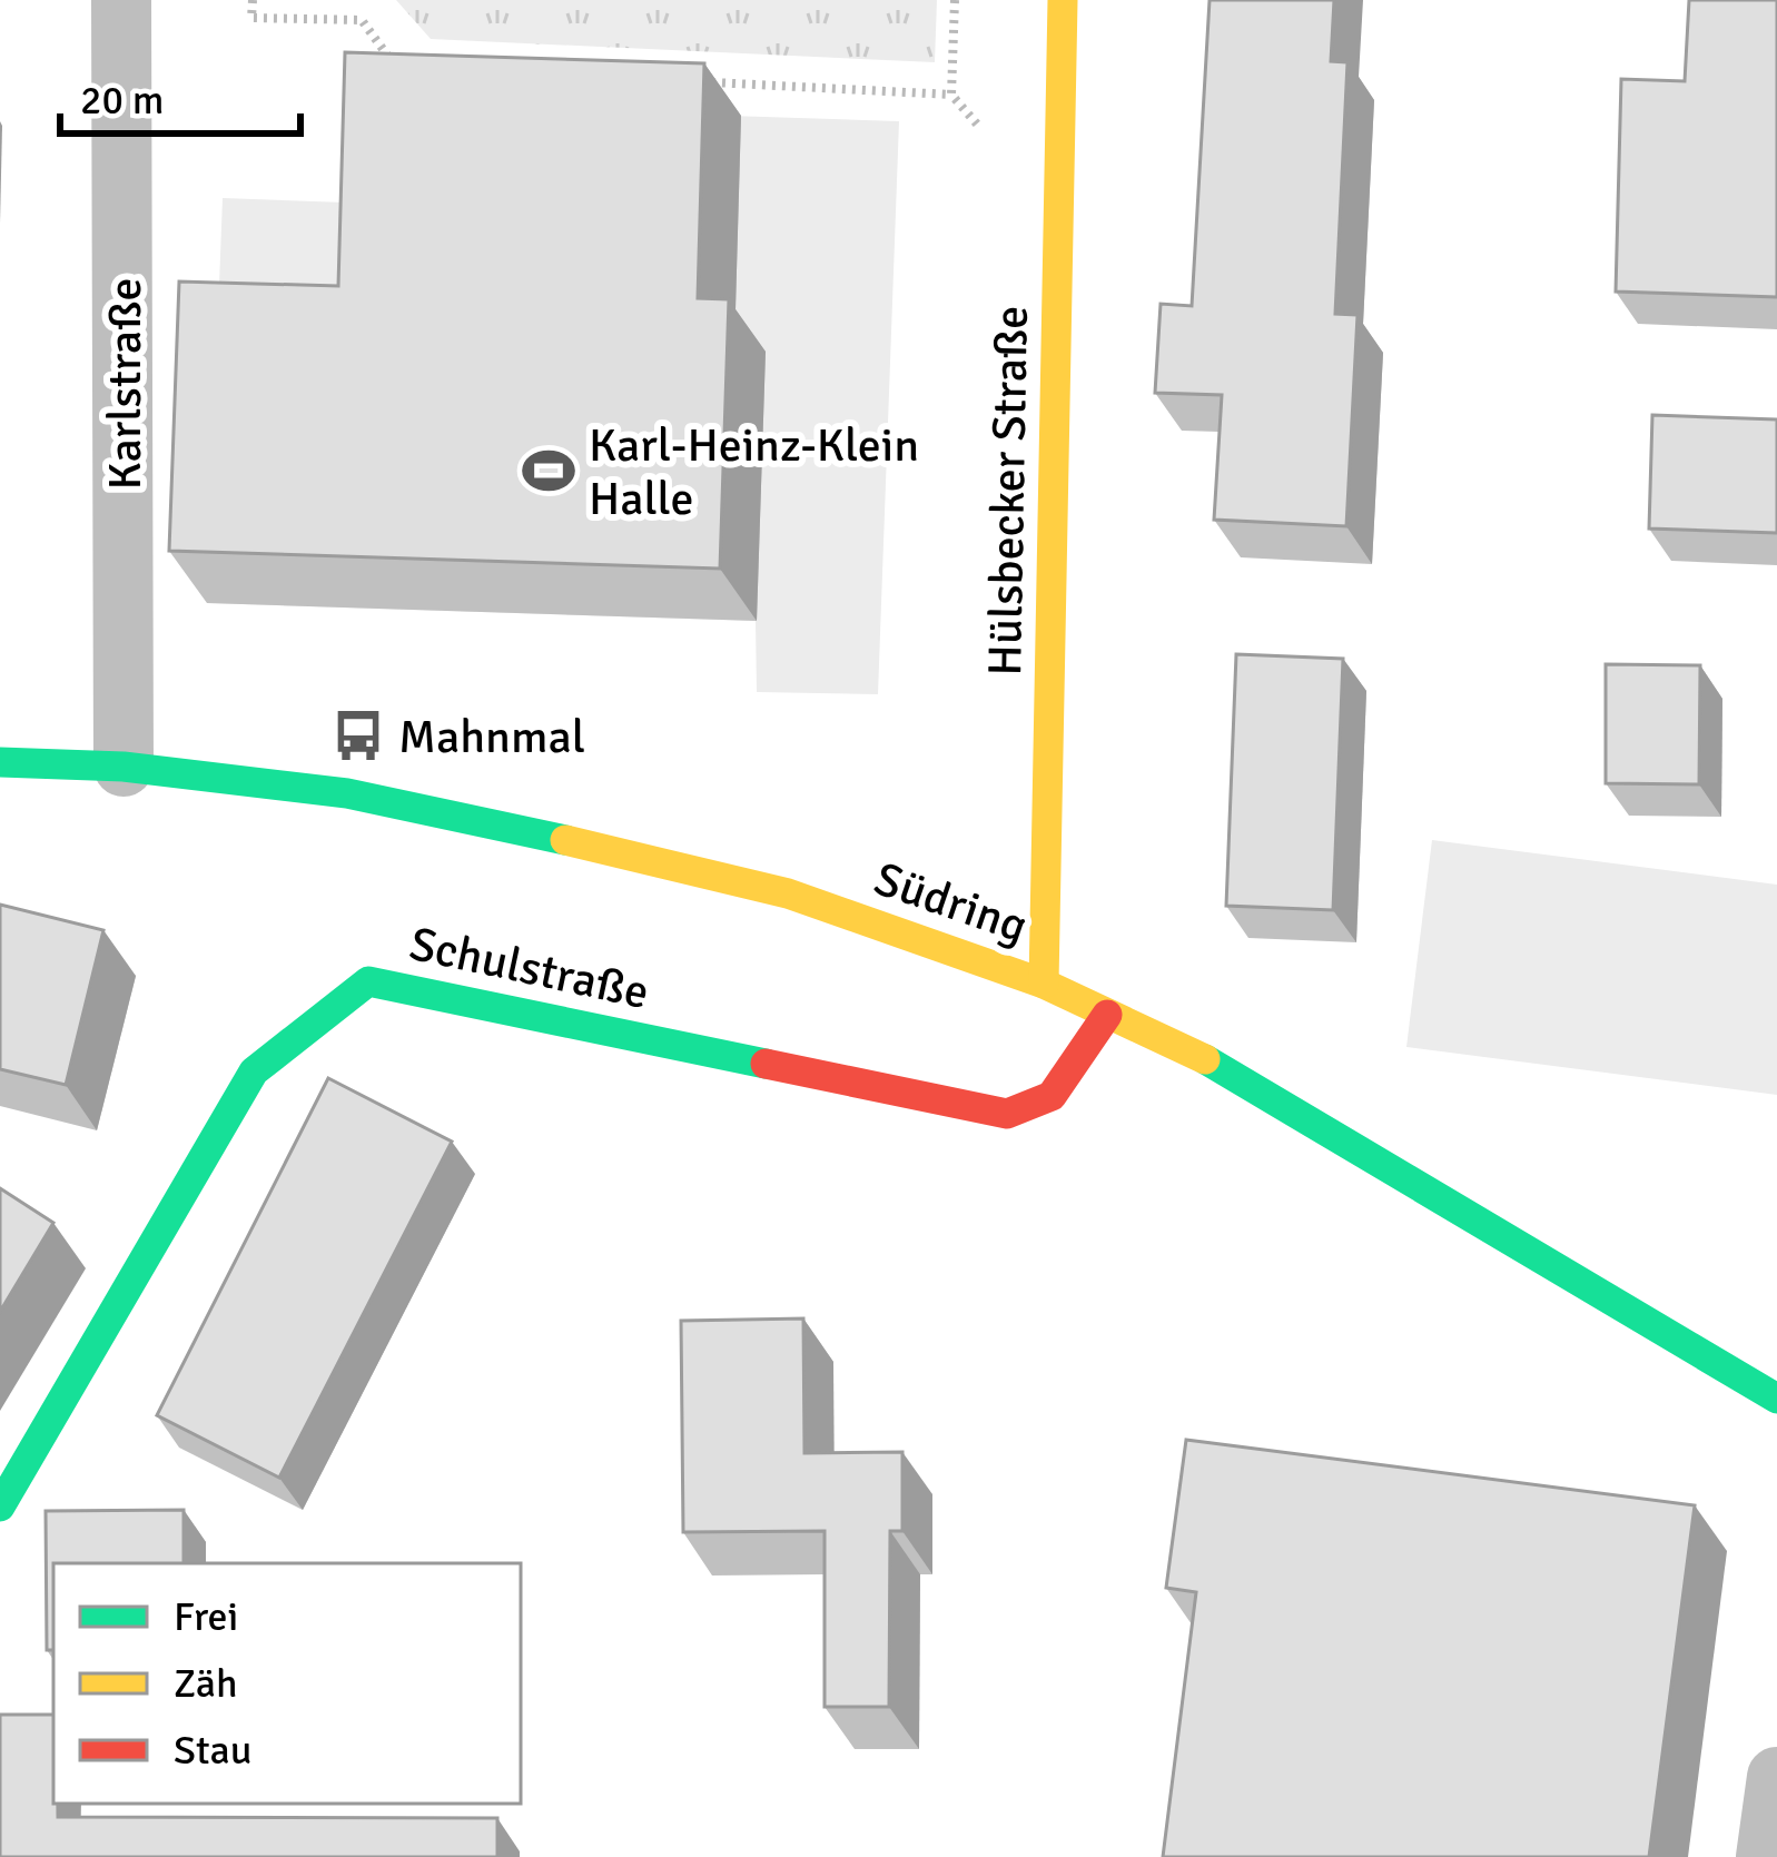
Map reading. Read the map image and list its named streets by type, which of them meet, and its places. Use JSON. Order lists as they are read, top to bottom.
{
  "streets": {
    "street": [
      "Karlstraße",
      "Hülsbecker Straße",
      "Südring",
      "Schulstraße"
    ]
  },
  "crossings": [
    ["Karlstraße", "Südring"],
    ["Hülsbecker Straße", "Südring"],
    ["Südring", "Schulstraße"]
  ],
  "places": {
    "sports": ["Karl-Heinz-Klein Halle"],
    "bus stop": ["Mahnmal"]
  },
  "legend": ["Frei", "Zäh", "Stau"],
  "scale_bar": "20 m"
}
